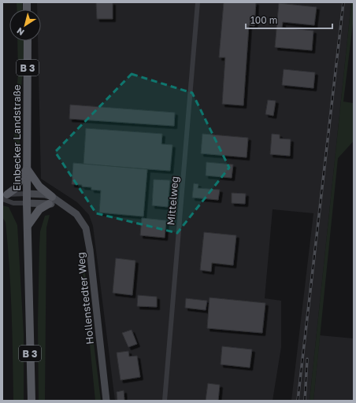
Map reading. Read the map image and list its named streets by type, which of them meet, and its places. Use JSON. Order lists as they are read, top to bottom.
{
  "streets": {
    "main road": ["B 3", "Einbecker Landstraße", "Hollenstedter Weg"],
    "street": ["Mittelweg"]
  },
  "crossings": [
    ["B 3", "Einbecker Landstraße"]
  ],
  "scale_bar": "100 m",
  "north": "bottom left"
}
